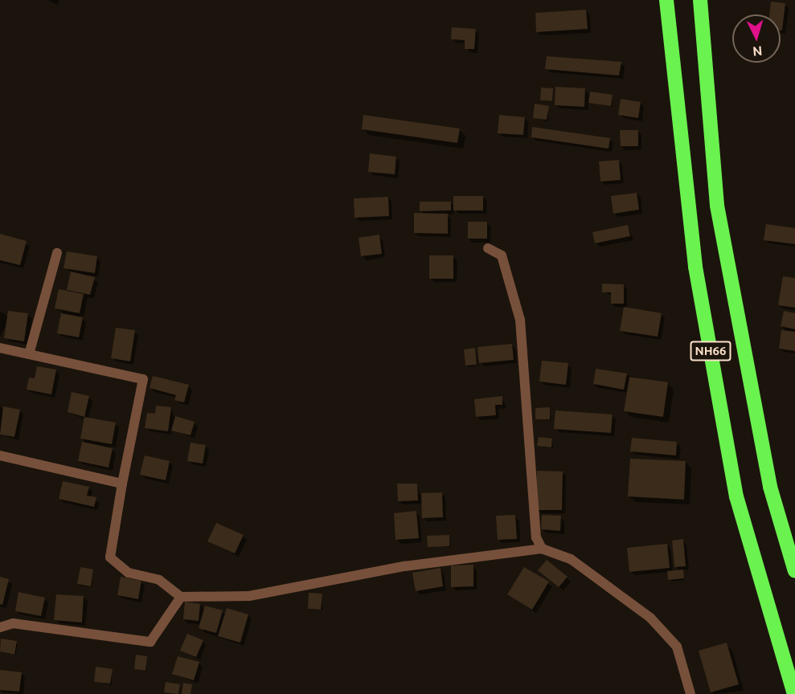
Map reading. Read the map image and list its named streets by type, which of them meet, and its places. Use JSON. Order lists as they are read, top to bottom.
{
  "streets": {
    "highway": ["NH66"]
  },
  "north": "bottom"
}
